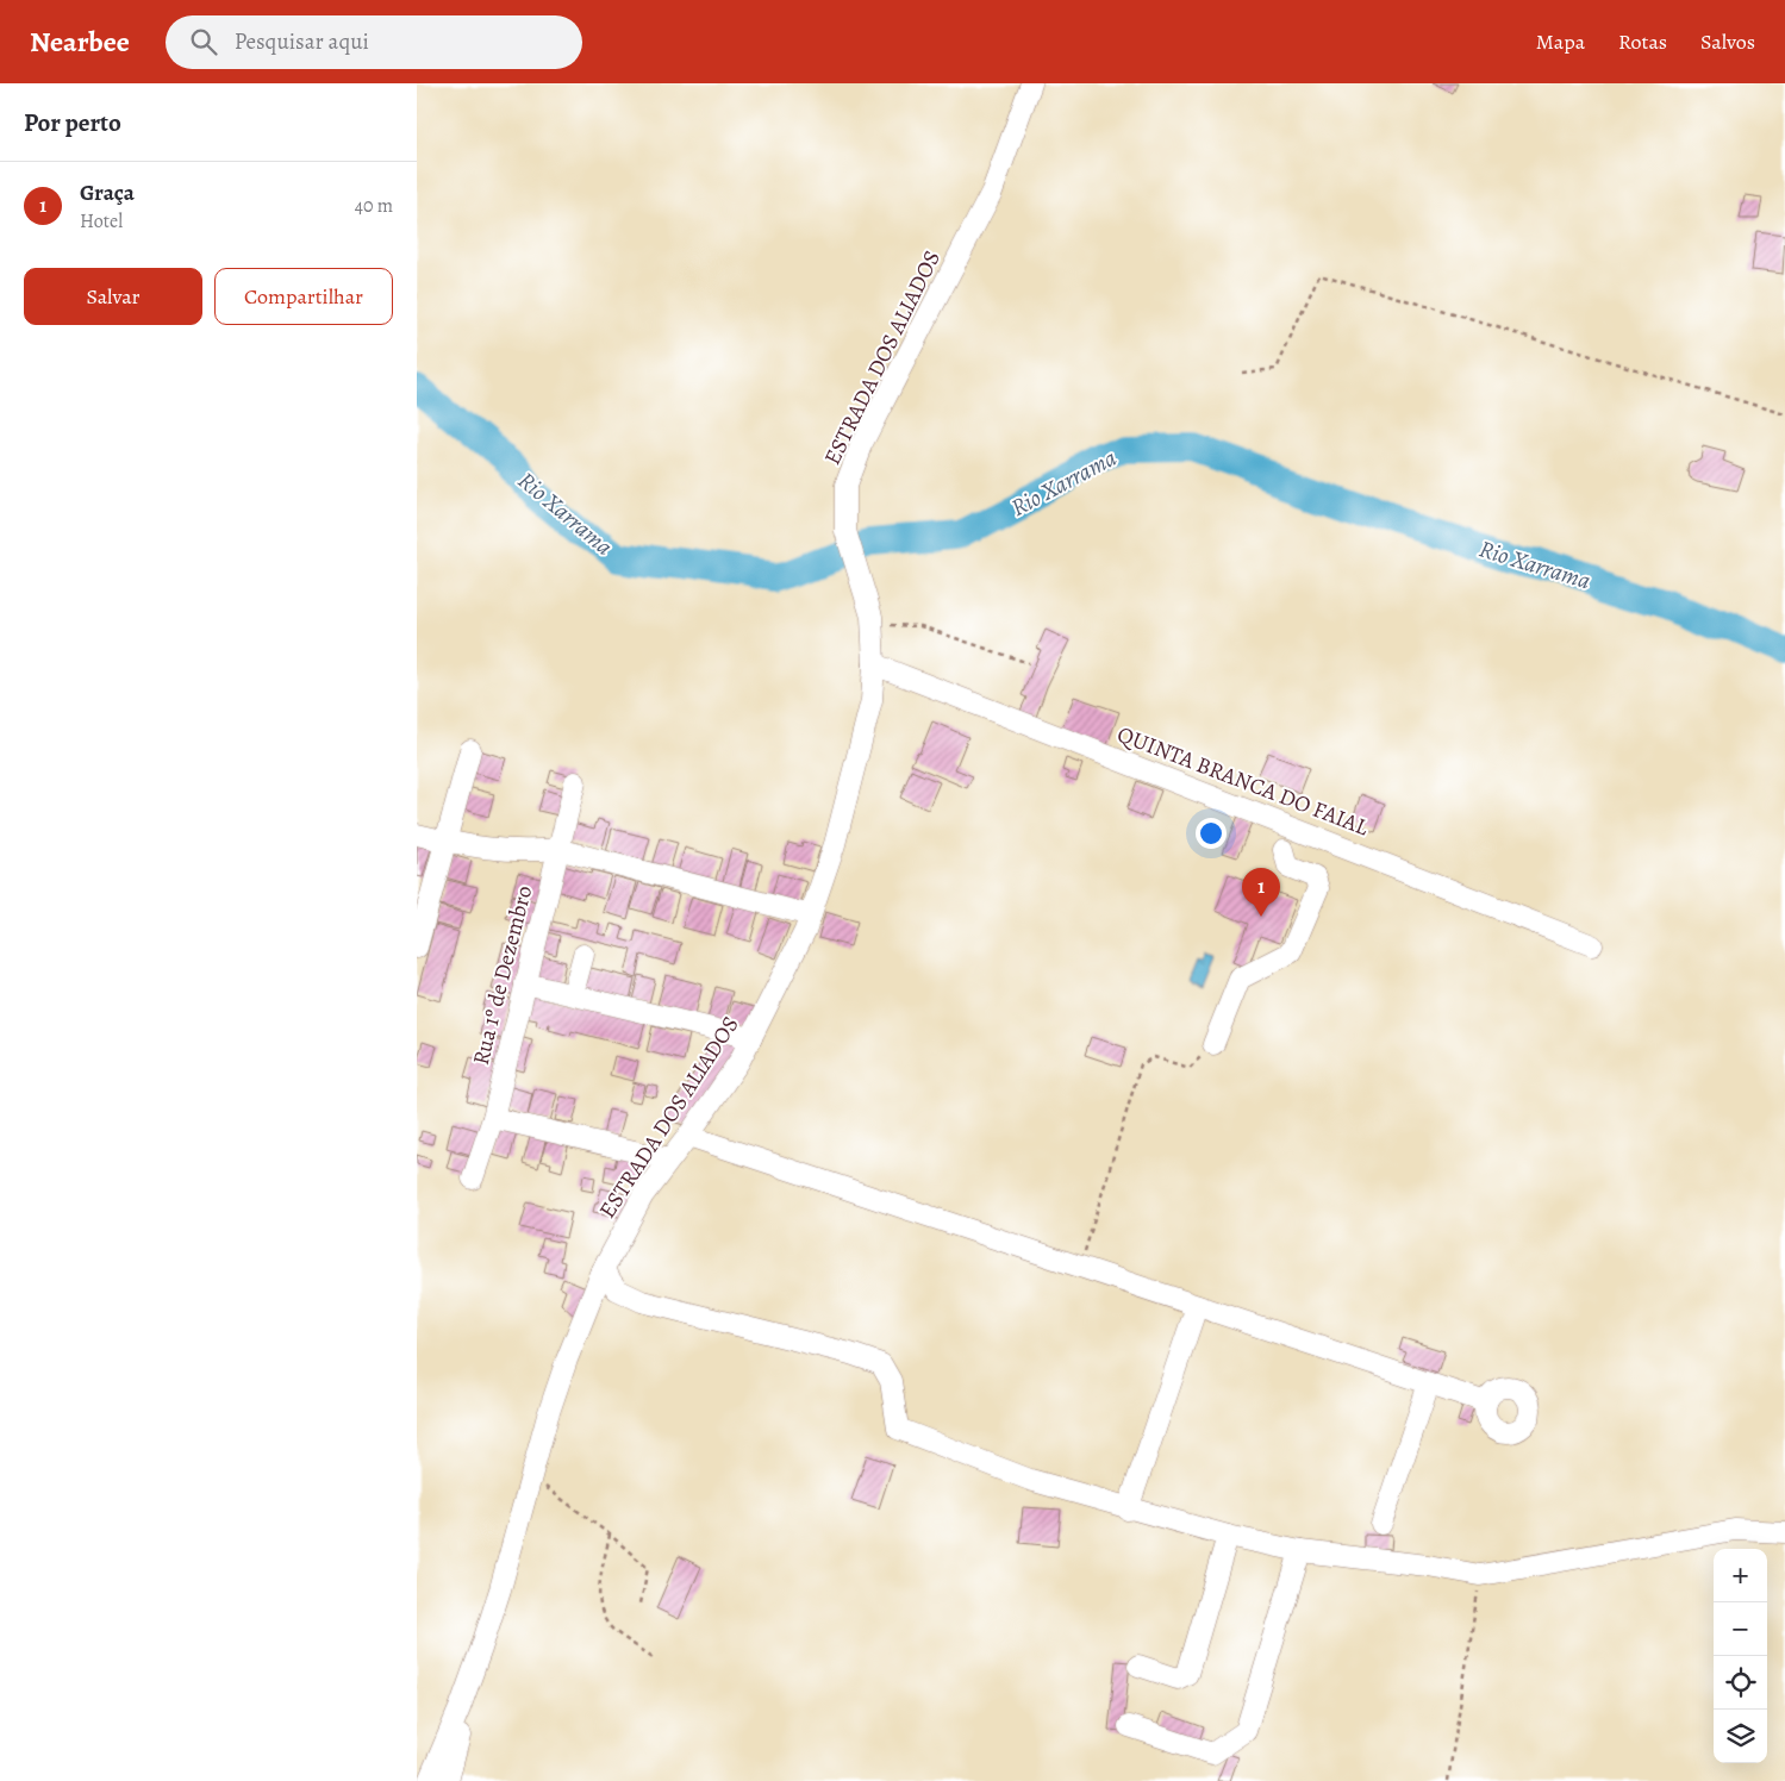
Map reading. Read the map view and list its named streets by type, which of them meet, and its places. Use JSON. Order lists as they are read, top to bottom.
{
  "streets": {
    "street": ["ESTRADA DOS ALIADOS", "QUINTA BRANCA DO FAIAL", "Rua 1º de Dezembro"]
  },
  "crossings": [
    ["ESTRADA DOS ALIADOS", "QUINTA BRANCA DO FAIAL"]
  ],
  "water": ["Rio Xarrama"],
  "page": {
    "header": "Nearbee",
    "search": "Pesquisar aqui",
    "nav": ["Mapa", "Rotas", "Salvos"],
    "heading": "Por perto",
    "list": [
      {
        "mark": "1",
        "name": "Graça",
        "note": "Hotel",
        "value": "40 m"
      }
    ],
    "buttons": ["Salvar", "Compartilhar"],
    "pins": "1",
    "map_buttons": ["+", "−"]
  }
}
